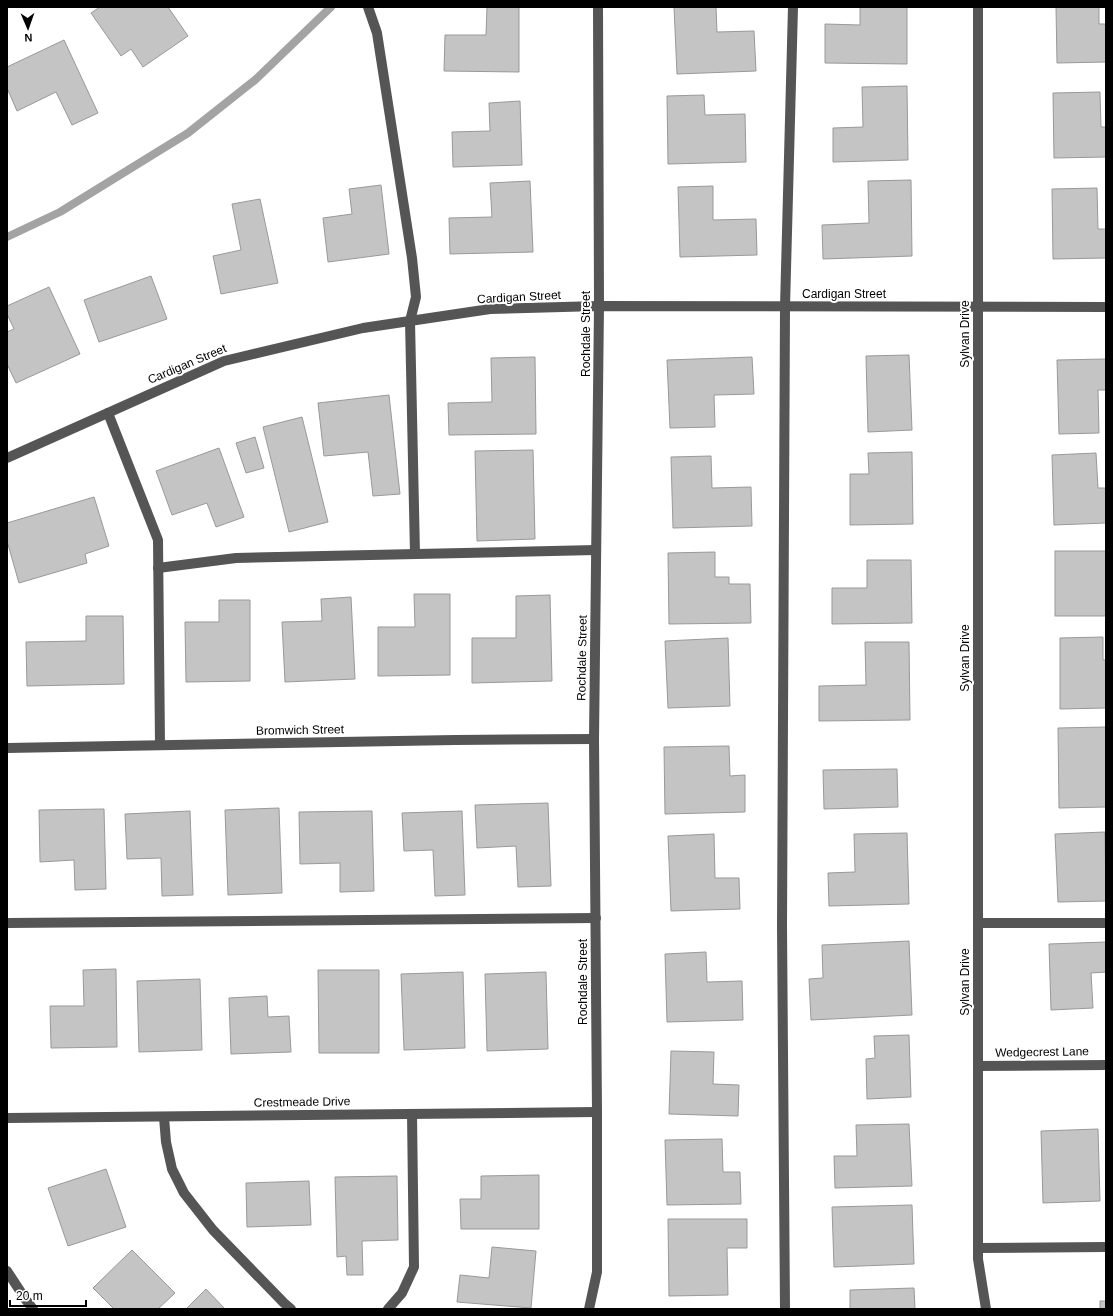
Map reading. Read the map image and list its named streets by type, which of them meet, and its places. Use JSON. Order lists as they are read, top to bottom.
{
  "streets": {
    "street": [
      "Cardigan Street",
      "Rochdale Street",
      "Sylvan Drive",
      "Bromwich Street",
      "Wedgecrest Lane",
      "Crestmeade Drive"
    ]
  },
  "crossings": [
    ["Cardigan Street", "Rochdale Street"],
    ["Cardigan Street", "Sylvan Drive"],
    ["Rochdale Street", "Bromwich Street"],
    ["Rochdale Street", "Crestmeade Drive"],
    ["Sylvan Drive", "Wedgecrest Lane"]
  ],
  "scale_bar": "20 m",
  "north": "bottom"
}
